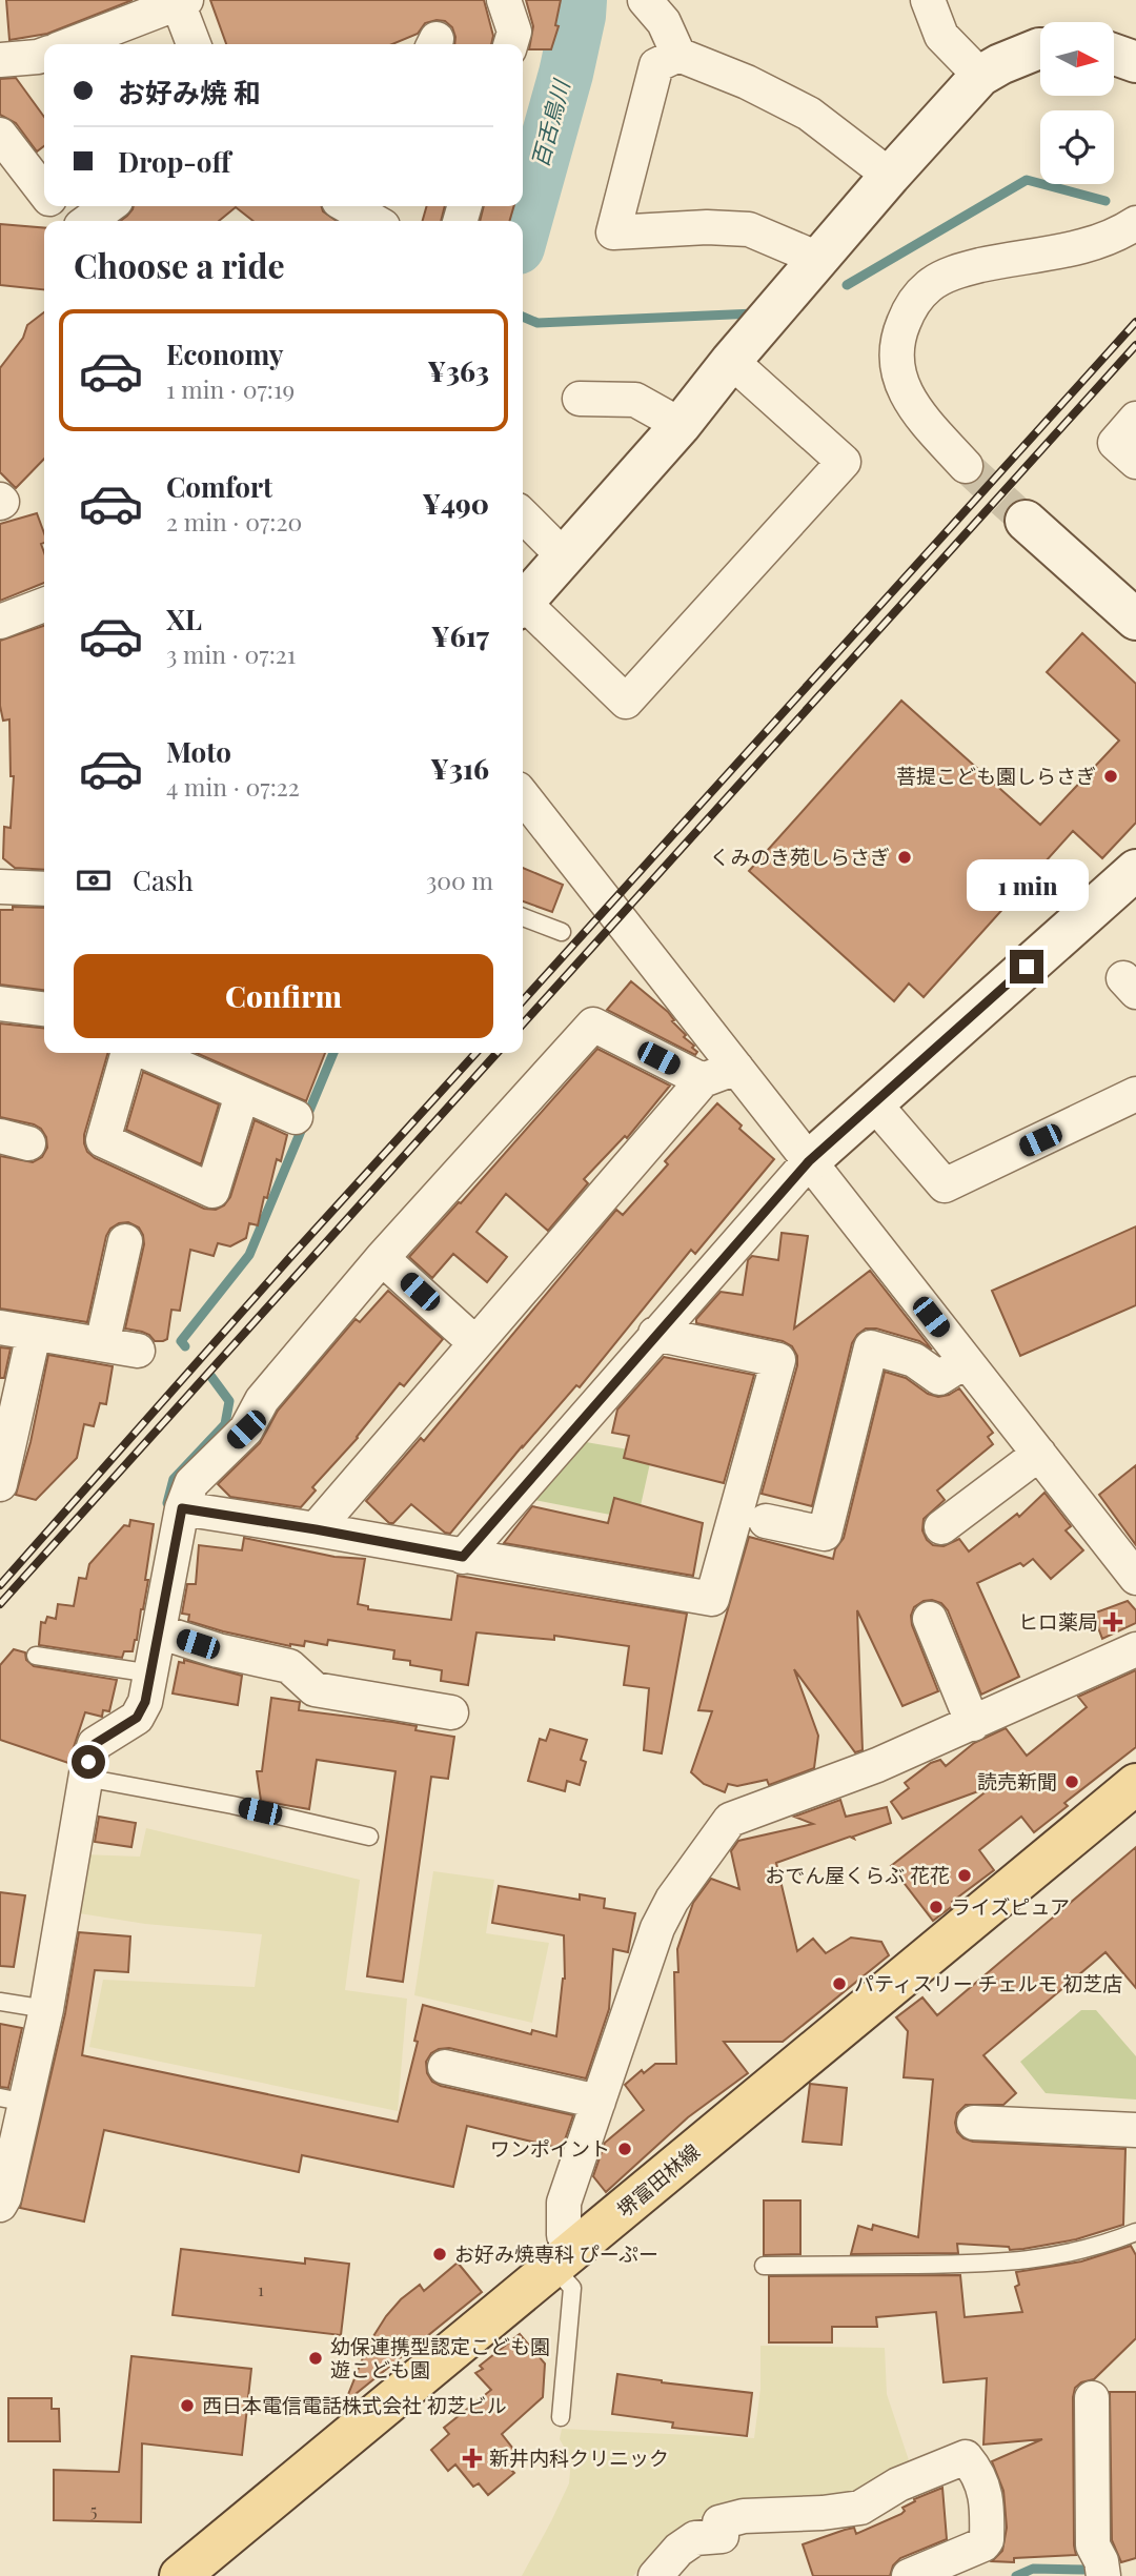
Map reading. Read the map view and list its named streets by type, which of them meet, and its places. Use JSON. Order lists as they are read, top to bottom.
{
  "streets": {
    "main road": ["堺富田林線"]
  },
  "water": ["百舌鳥川"],
  "places": {
    "other": [
      "菩提こども園しらさぎ",
      "くみのき苑しらさぎ",
      "読売新聞",
      "おでん屋くらぶ 花花",
      "ライズピュア",
      "パティスリー チェルモ 初芝店",
      "ワンポイント",
      "お好み焼専科 ぴーぷー",
      "幼保連携型認定こども園 遊こども園",
      "西日本電信電話株式会社 初芝ビル"
    ],
    "health": ["ヒロ薬局", "新井内科クリニック"]
  },
  "house_numbers": ["1", "5"],
  "north": "right",
  "page": {
    "banner": ["お好み焼 和", "Drop-off"],
    "heading": "Choose a ride",
    "list": [
      {
        "name": "Economy",
        "note": "1 min · 07:19",
        "value": "¥363"
      },
      {
        "name": "Comfort",
        "note": "2 min · 07:20",
        "value": "¥490"
      },
      {
        "name": "XL",
        "note": "3 min · 07:21",
        "value": "¥617"
      },
      {
        "name": "Moto",
        "note": "4 min · 07:22",
        "value": "¥316"
      }
    ],
    "pay": ["Cash", "300 m"],
    "bubble": "1 min",
    "buttons": "Confirm"
  }
}
